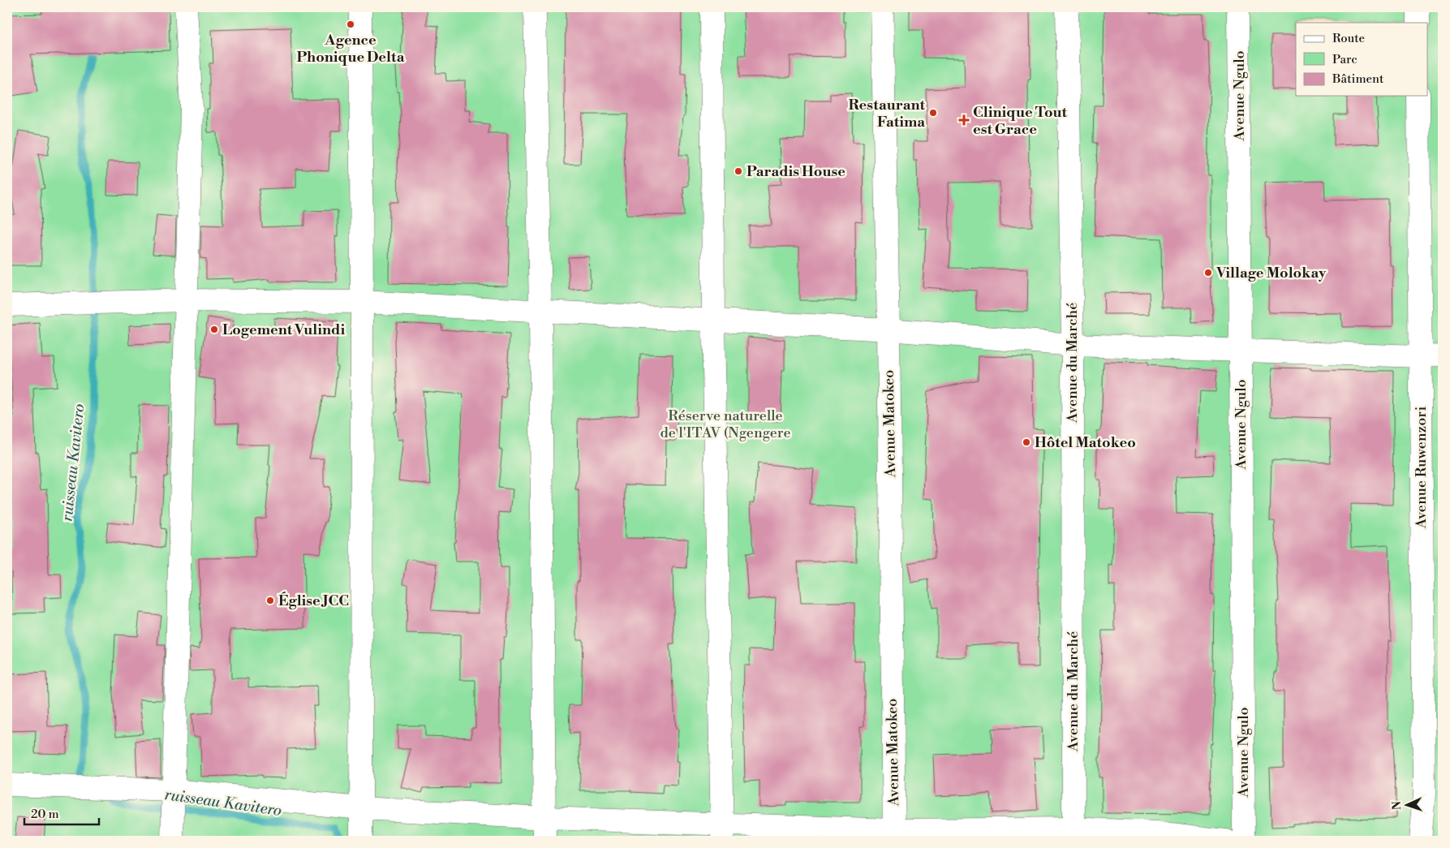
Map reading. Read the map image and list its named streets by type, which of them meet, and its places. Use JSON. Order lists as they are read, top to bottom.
{
  "streets": {
    "street": [
      "Avenue Ngulo",
      "Avenue du Marché",
      "Avenue Matokeo",
      "Avenue Ruwenzori"
    ]
  },
  "water": ["ruisseau Kavitero"],
  "parks": ["Réserve naturelle de l'ITAV (Ngengere"],
  "places": {
    "other": [
      "Agence Phonique Delta",
      "Restaurant Fatima",
      "Paradis House",
      "Village Molokay",
      "Logement Vulindi",
      "Hôtel Matokeo",
      "Église JCC"
    ],
    "health": ["Clinique Tout est Grace"]
  },
  "legend": ["Route", "Parc", "Bâtiment"],
  "scale_bar": "20 m",
  "north": "left"
}
